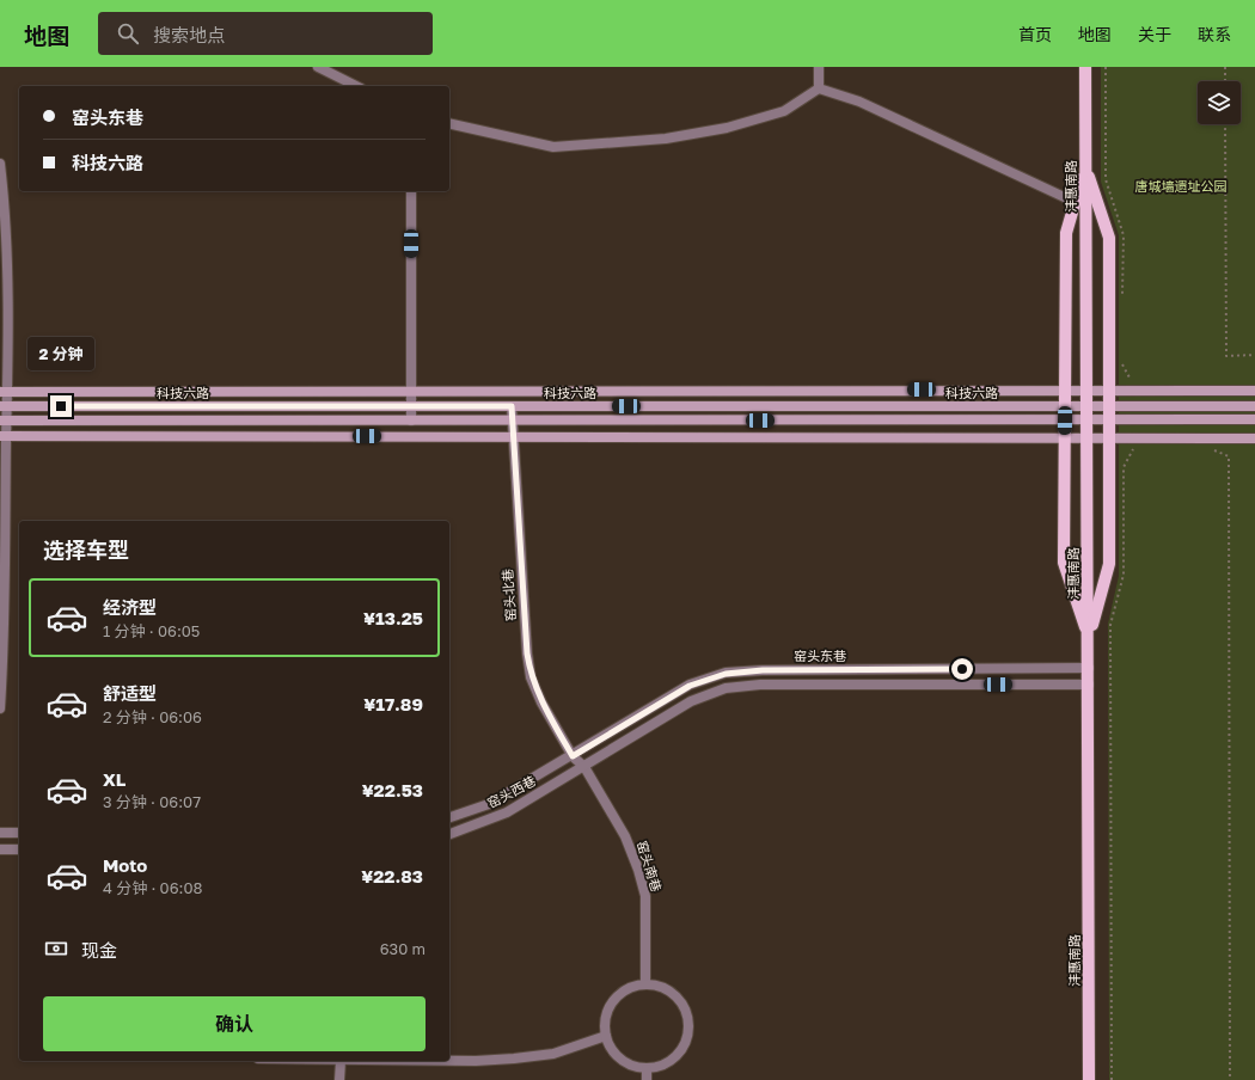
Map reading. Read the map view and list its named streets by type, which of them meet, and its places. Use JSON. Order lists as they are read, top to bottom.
{
  "streets": {
    "main road": ["沣惠南路", "科技六路"],
    "street": [
      "窑头北巷",
      "窑头东巷",
      "窑头西巷",
      "窑头南巷"
    ]
  },
  "crossings": [
    ["沣惠南路", "科技六路"],
    ["沣惠南路", "窑头东巷"],
    ["科技六路", "窑头北巷"],
    ["窑头北巷", "窑头东巷"],
    ["窑头北巷", "窑头西巷"],
    ["窑头北巷", "窑头南巷"],
    ["窑头东巷", "窑头西巷"],
    ["窑头西巷", "窑头南巷"]
  ],
  "parks": ["唐城墙遗址公园"],
  "page": {
    "header": "地图",
    "search": "搜索地点",
    "nav": [
      "首页",
      "地图",
      "关于",
      "联系"
    ],
    "banner": ["窑头东巷", "科技六路"],
    "bubble": "2 分钟",
    "heading": "选择车型",
    "list": [
      {
        "name": "经济型",
        "note": "1 分钟 · 06:05",
        "value": "¥13.25"
      },
      {
        "name": "舒适型",
        "note": "2 分钟 · 06:06",
        "value": "¥17.89"
      },
      {
        "name": "XL",
        "note": "3 分钟 · 06:07",
        "value": "¥22.53"
      },
      {
        "name": "Moto",
        "note": "4 分钟 · 06:08",
        "value": "¥22.83"
      }
    ],
    "pay": ["现金", "630 m"],
    "buttons": "确认"
  }
}
